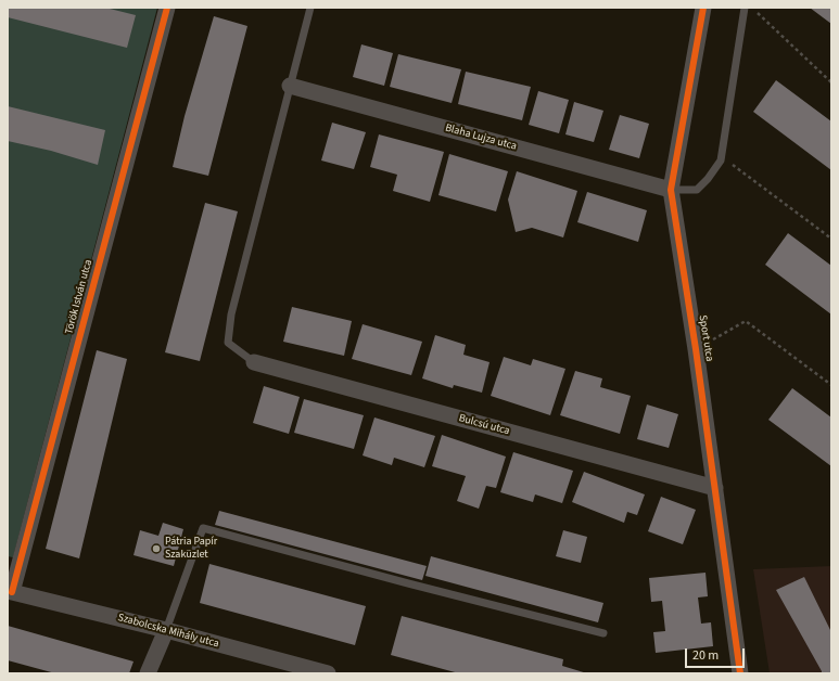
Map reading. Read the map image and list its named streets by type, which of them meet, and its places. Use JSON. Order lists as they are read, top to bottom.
{
  "streets": {
    "street": [
      "Blaha Lujza utca",
      "Török István utca",
      "Sport utca",
      "Bulcsú utca",
      "Szabolcska Mihály utca"
    ]
  },
  "crossings": [
    ["Blaha Lujza utca", "Sport utca"],
    ["Török István utca", "Szabolcska Mihály utca"],
    ["Sport utca", "Bulcsú utca"]
  ],
  "places": ["Pátria Papír Szaküzlet"],
  "scale_bar": "20 m"
}
